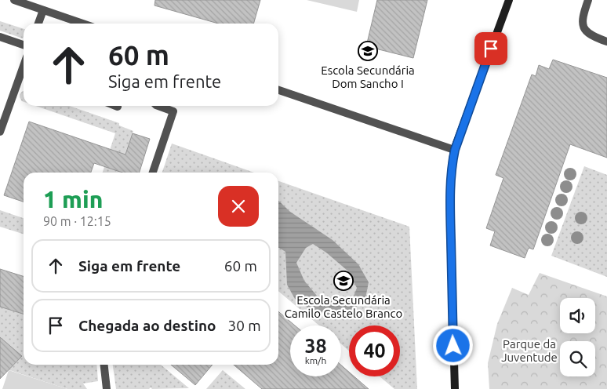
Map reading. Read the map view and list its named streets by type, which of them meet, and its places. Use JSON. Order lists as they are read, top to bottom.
{
  "parks": ["Parque da Juventude"],
  "places": {
    "school or university": ["Escola Secundária Dom Sancho I", "Escola Secundária Camilo Castelo Branco"]
  },
  "page": {
    "turn": ["60 m", "Siga em frente"],
    "heading": ["1 min", "90 m · 12:15"],
    "list": [
      {
        "name": "Siga em frente",
        "value": "60 m"
      },
      {
        "name": "Chegada ao destino",
        "value": "30 m"
      }
    ],
    "speed": "38 km/h",
    "limit": "40"
  }
}
